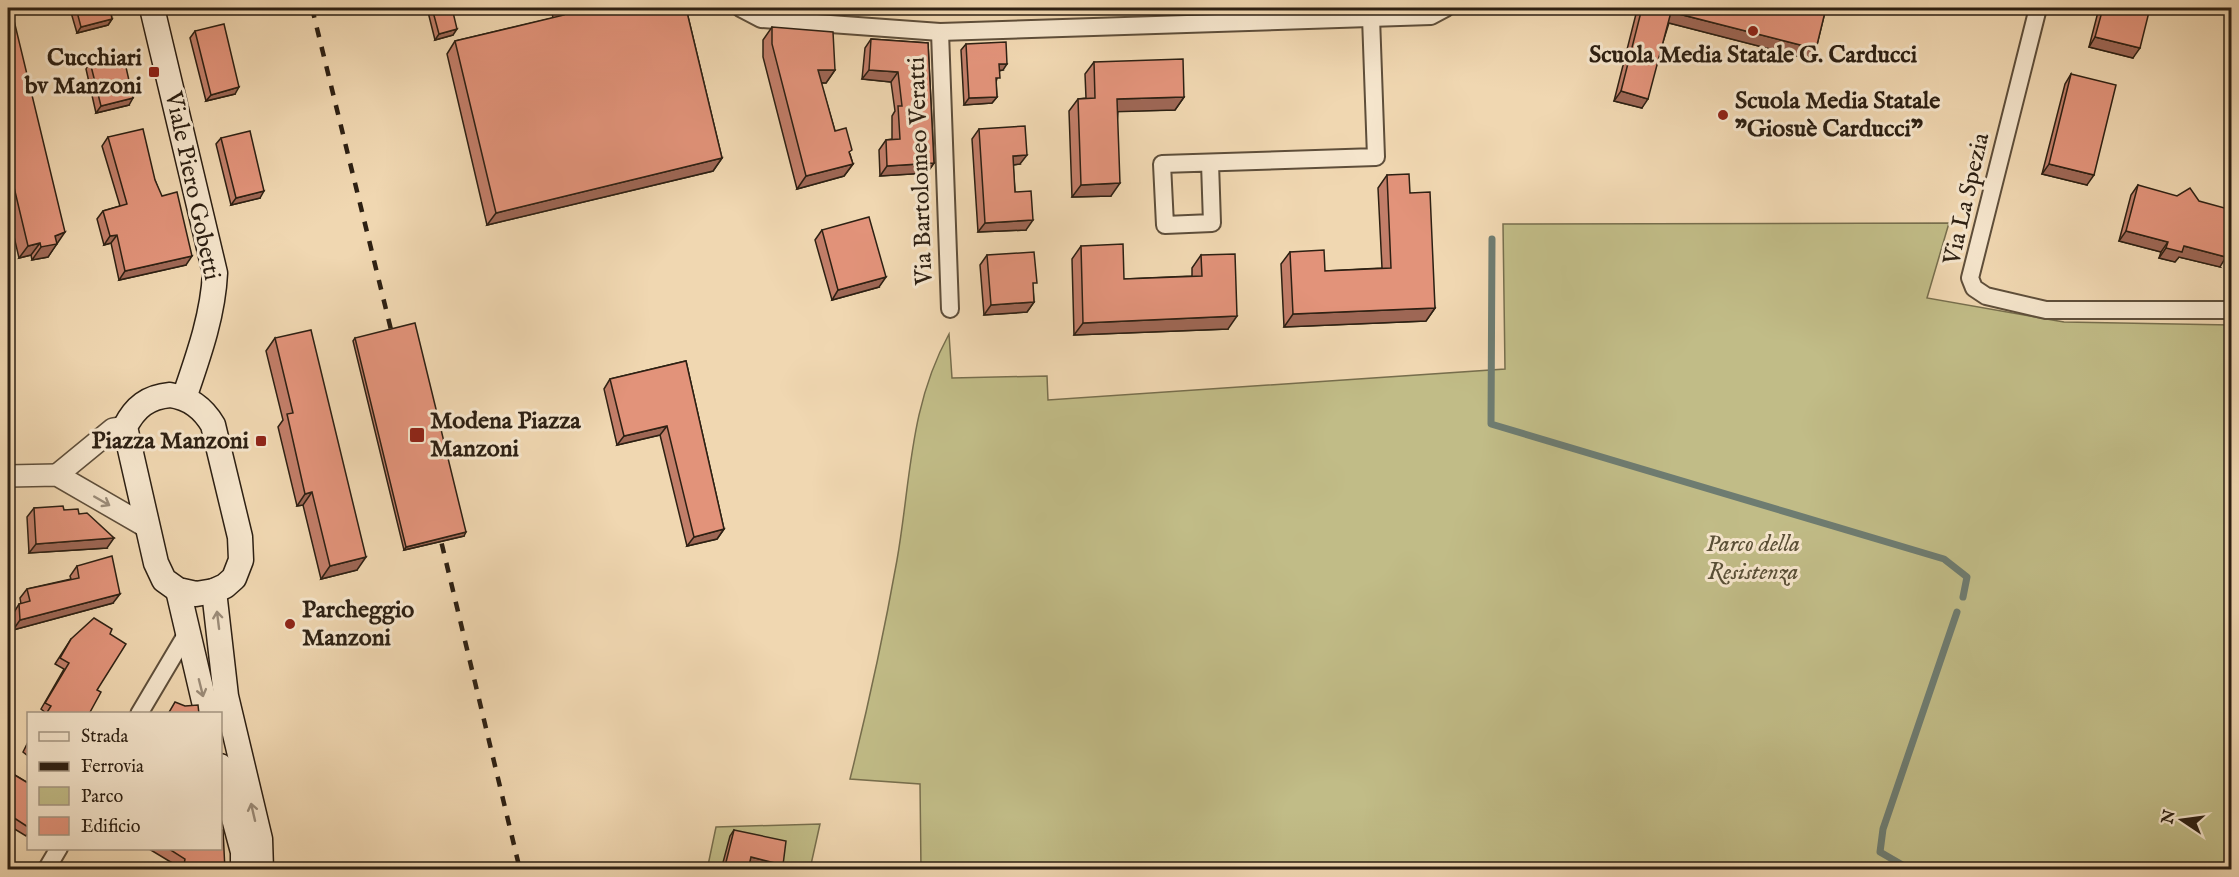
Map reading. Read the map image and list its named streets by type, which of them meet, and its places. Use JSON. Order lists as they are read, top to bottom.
{
  "streets": {
    "main road": ["Viale Piero Gobetti"],
    "street": ["Via Bartolomeo Veratti", "Via La Spezia"]
  },
  "parks": ["Parco della Resistenza"],
  "places": {
    "other": ["Scuola Media Statale G. Carducci", "Scuola Media Statale \"Giosuè Carducci\"", "Parcheggio Manzoni"],
    "transit": ["Cucchiari bv Manzoni", "Modena Piazza Manzoni", "Piazza Manzoni"]
  },
  "legend": [
    "Strada",
    "Ferrovia",
    "Parco",
    "Edificio"
  ],
  "north": "left"
}
